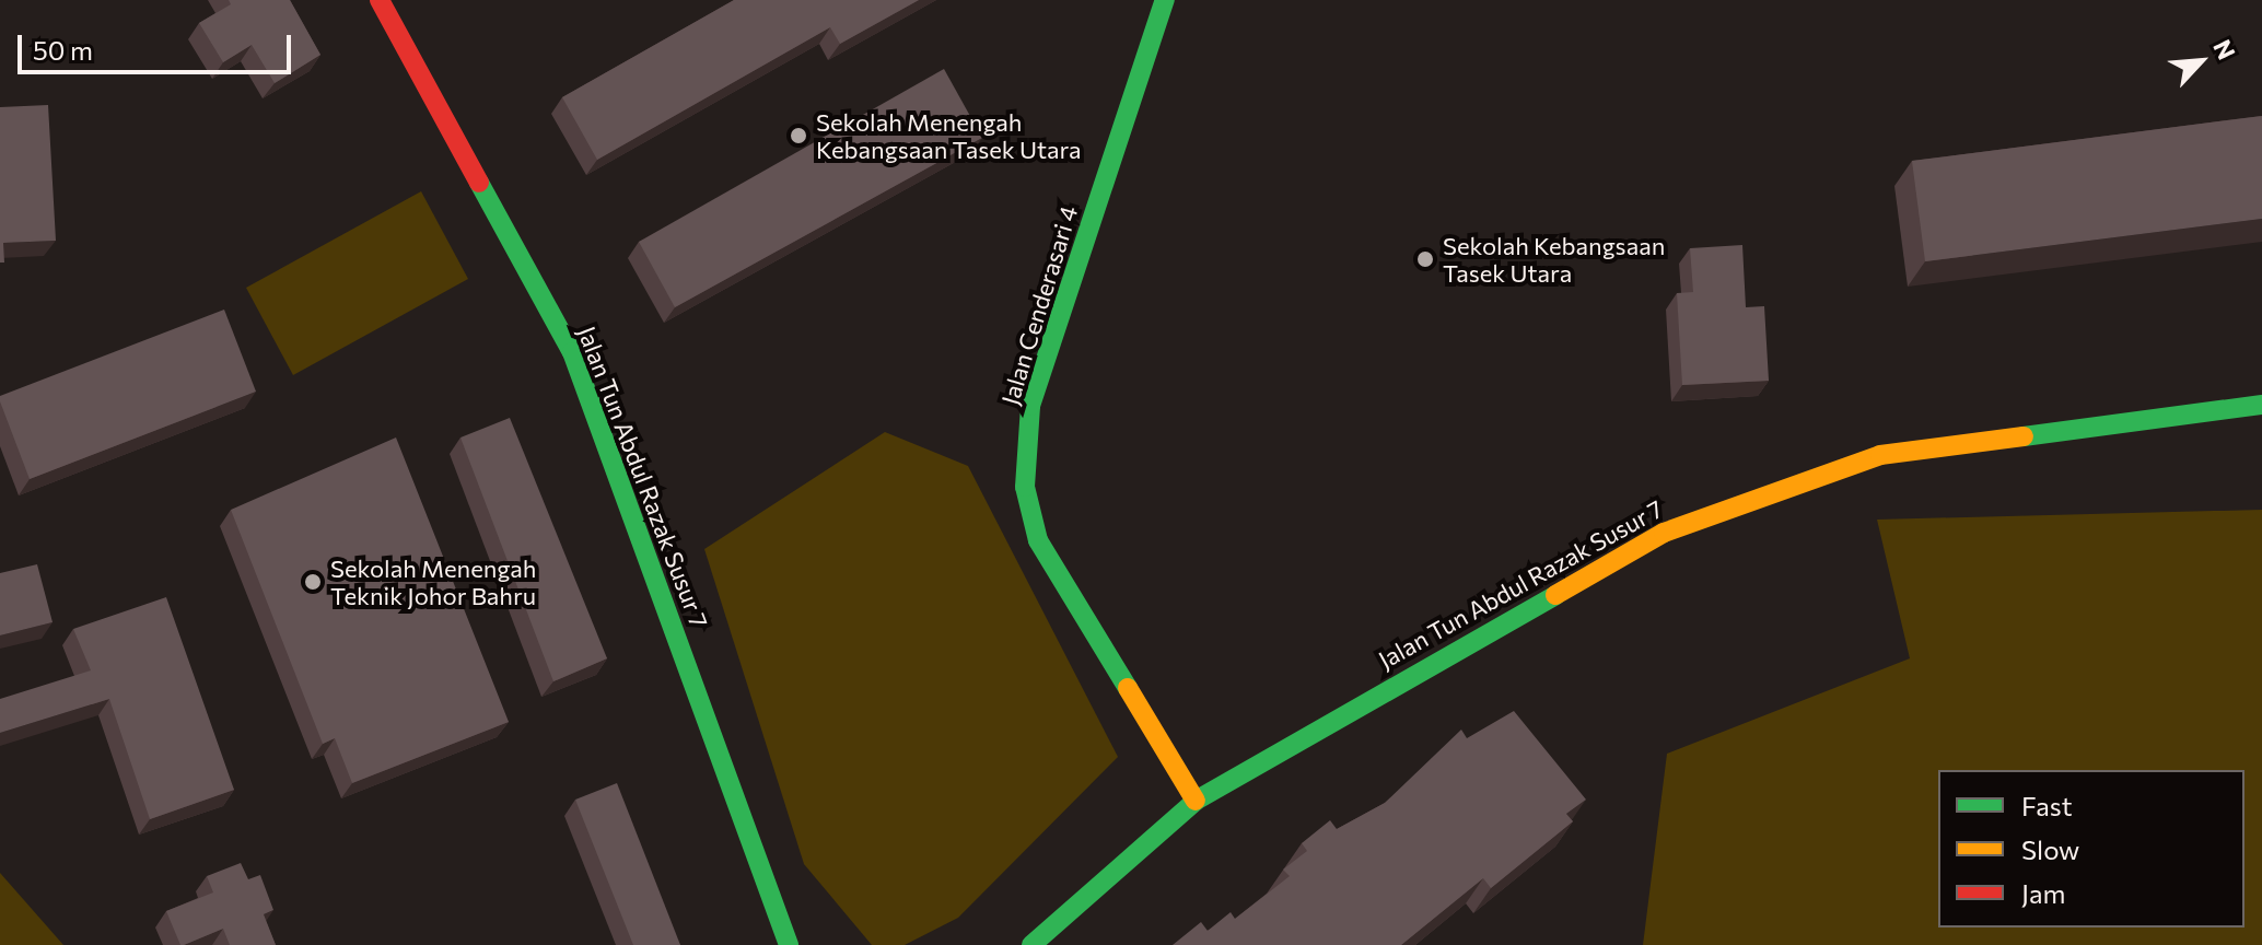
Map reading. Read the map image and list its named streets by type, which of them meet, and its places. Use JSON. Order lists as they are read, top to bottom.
{
  "streets": {
    "street": ["Jalan Cenderasari 4", "Jalan Tun Abdul Razak Susur 7"]
  },
  "crossings": [
    ["Jalan Cenderasari 4", "Jalan Tun Abdul Razak Susur 7"]
  ],
  "places": ["Sekolah Menengah Kebangsaan Tasek Utara", "Sekolah Kebangsaan Tasek Utara", "Sekolah Menengah Teknik Johor Bahru"],
  "legend": ["Fast", "Slow", "Jam"],
  "scale_bar": "50 m",
  "north": "top right"
}
